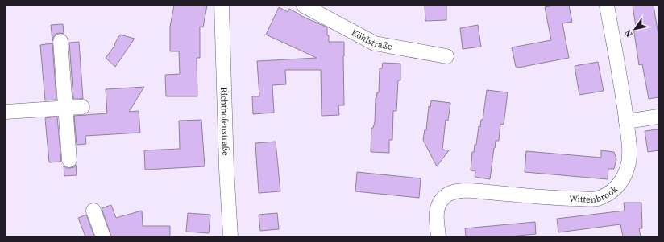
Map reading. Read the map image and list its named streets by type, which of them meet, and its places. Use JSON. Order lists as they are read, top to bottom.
{
  "streets": {
    "street": ["Köhlstraße", "Richthofenstraße", "Wittenbrook"]
  },
  "north": "bottom left"
}
